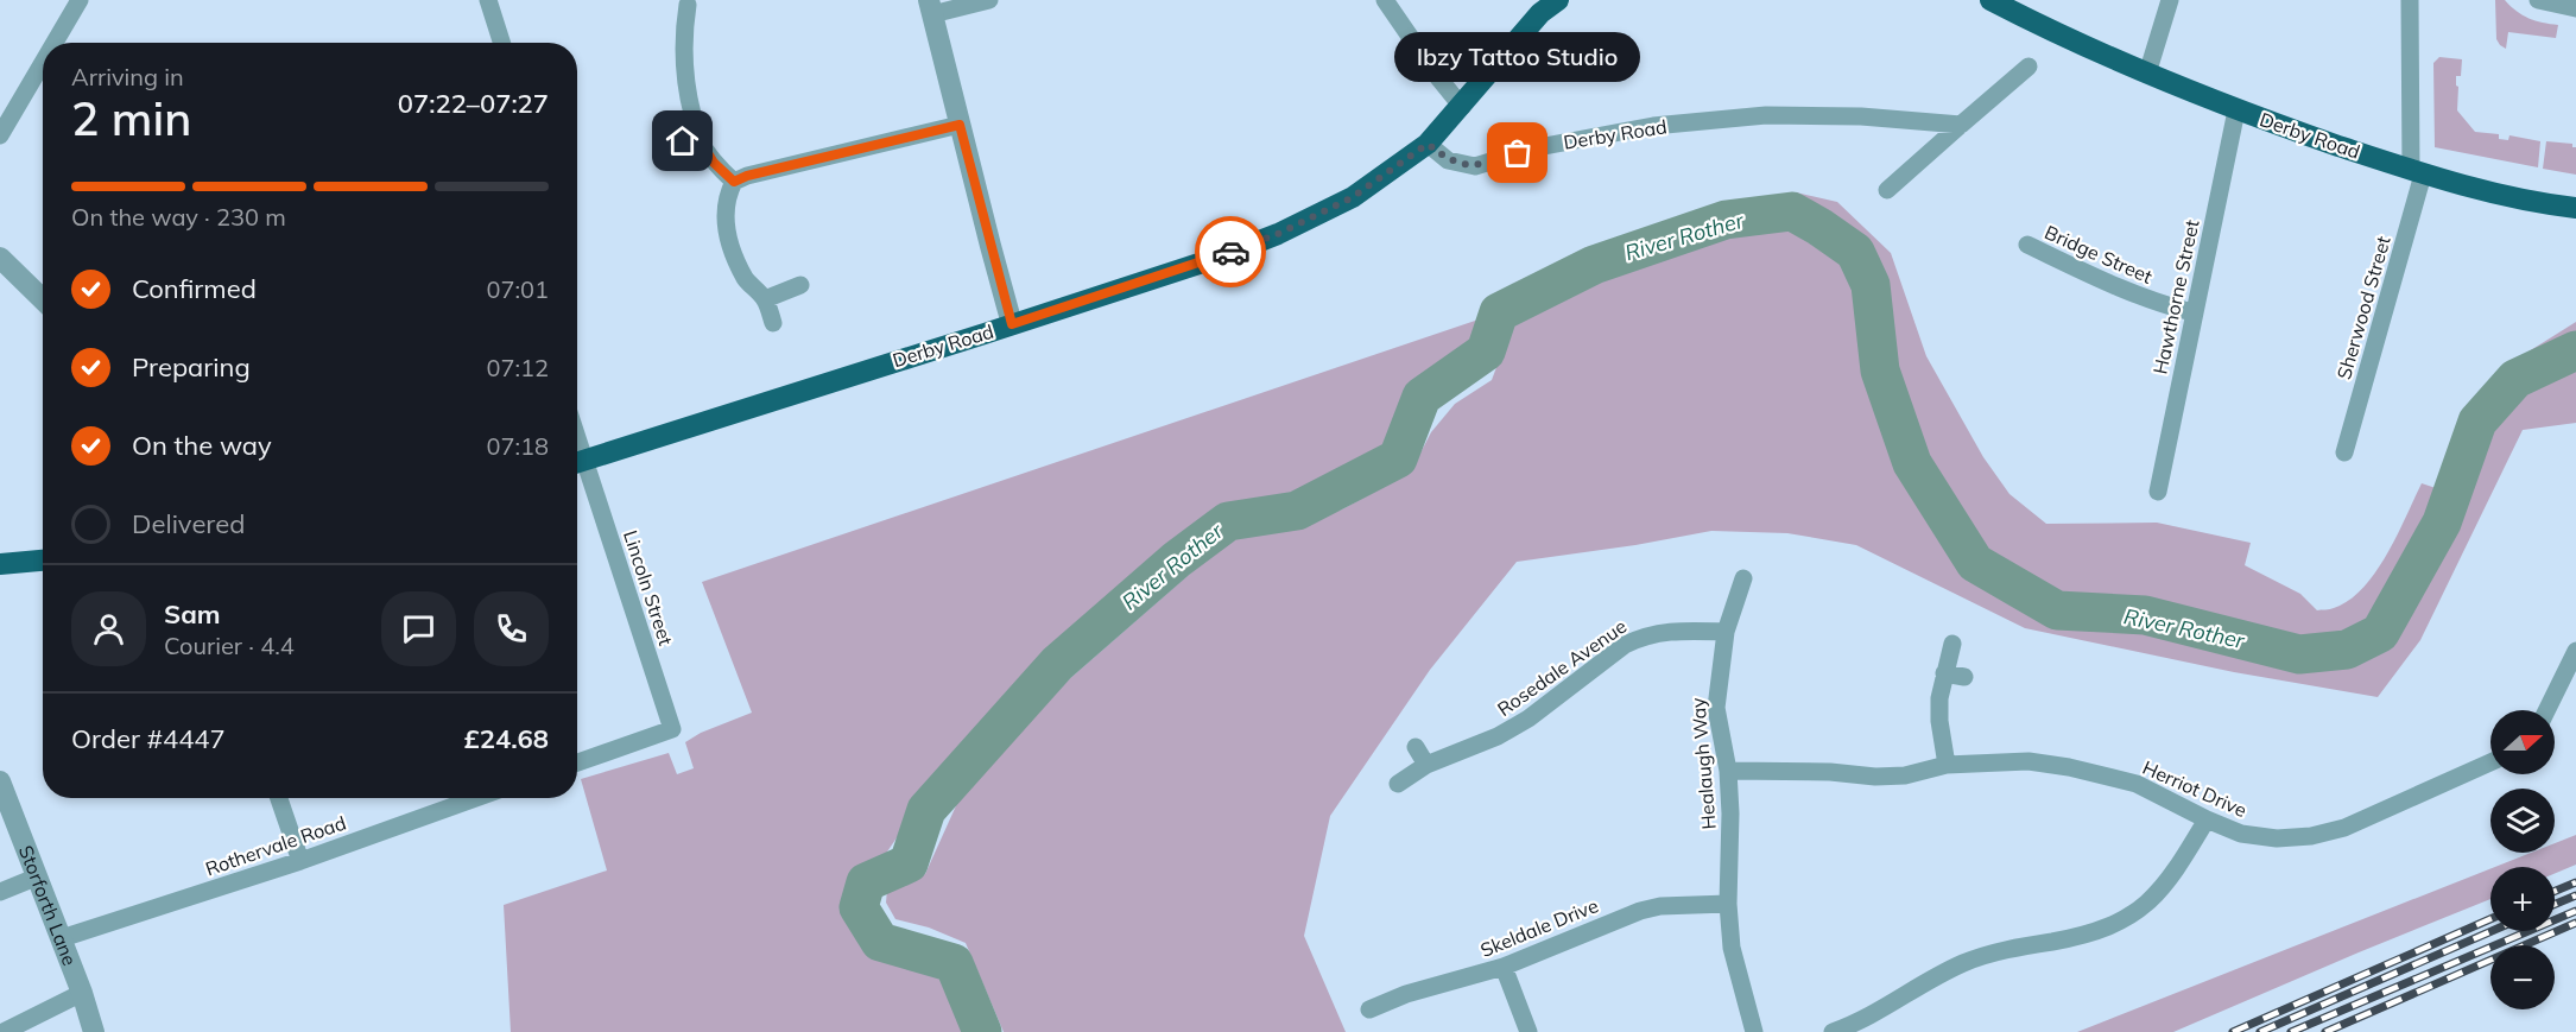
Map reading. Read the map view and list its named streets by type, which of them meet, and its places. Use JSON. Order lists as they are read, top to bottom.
{
  "streets": {
    "highway": ["Derby Road"],
    "street": [
      "Bridge Street",
      "Hawthorne Street",
      "Sherwood Street",
      "Lincoln Street",
      "Rosedale Avenue",
      "Healaugh Way",
      "Herriot Drive",
      "Rothervale Road",
      "Storforth Lane",
      "Skeldale Drive"
    ]
  },
  "crossings": [
    ["Derby Road", "Hawthorne Street"],
    ["Derby Road", "Sherwood Street"],
    ["Bridge Street", "Hawthorne Street"],
    ["Rosedale Avenue", "Healaugh Way"],
    ["Healaugh Way", "Herriot Drive"],
    ["Healaugh Way", "Skeldale Drive"],
    ["Rothervale Road", "Storforth Lane"]
  ],
  "water": ["River Rother"],
  "places": ["Ibzy Tattoo Studio"],
  "north": "right",
  "page": {
    "bubble": "Ibzy Tattoo Studio",
    "heading": ["2 min", "Arriving in", "07:22–07:27"],
    "panel": [
      "Sam",
      "Courier · 4.4",
      "Order #4447",
      "£24.68"
    ],
    "bar": "On the way · 230 m",
    "list": [
      ["Confirmed", "07:01"],
      ["Preparing", "07:12"],
      ["On the way", "07:18"],
      "Delivered"
    ],
    "map_buttons": ["+", "−"]
  }
}
